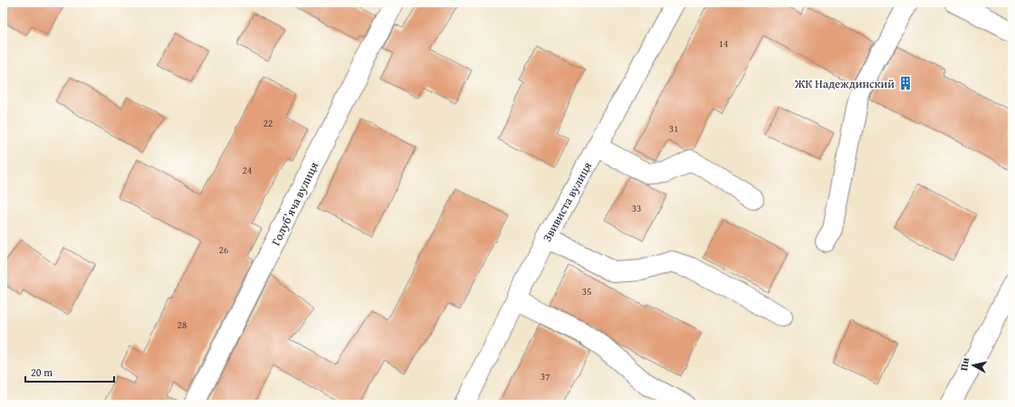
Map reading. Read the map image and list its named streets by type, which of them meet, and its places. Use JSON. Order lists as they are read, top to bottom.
{
  "streets": {
    "street": ["Звивиста вулиця", "Голубʼяча вулиця"]
  },
  "places": {
    "building": ["ЖК Надеждинский"]
  },
  "house_numbers": [
    "14",
    "22",
    "31",
    "24",
    "33",
    "26",
    "35",
    "28",
    "37"
  ],
  "scale_bar": "20 m",
  "north": "left"
}
